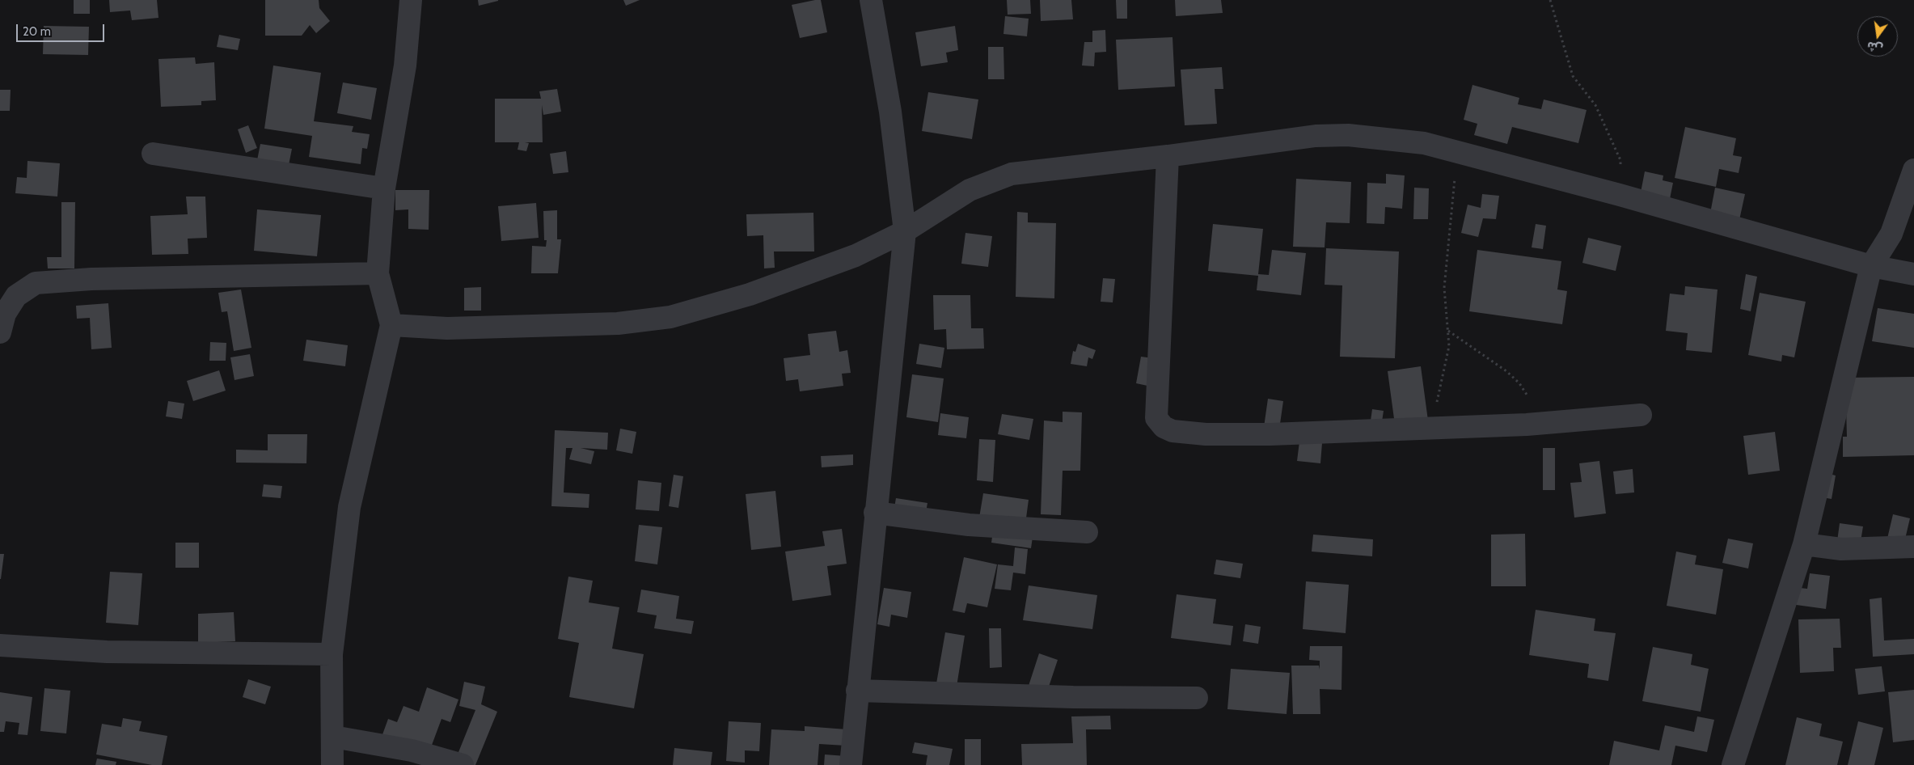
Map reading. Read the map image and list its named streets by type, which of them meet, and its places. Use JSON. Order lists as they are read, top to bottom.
{
  "scale_bar": "20 m",
  "north": "bottom"
}
